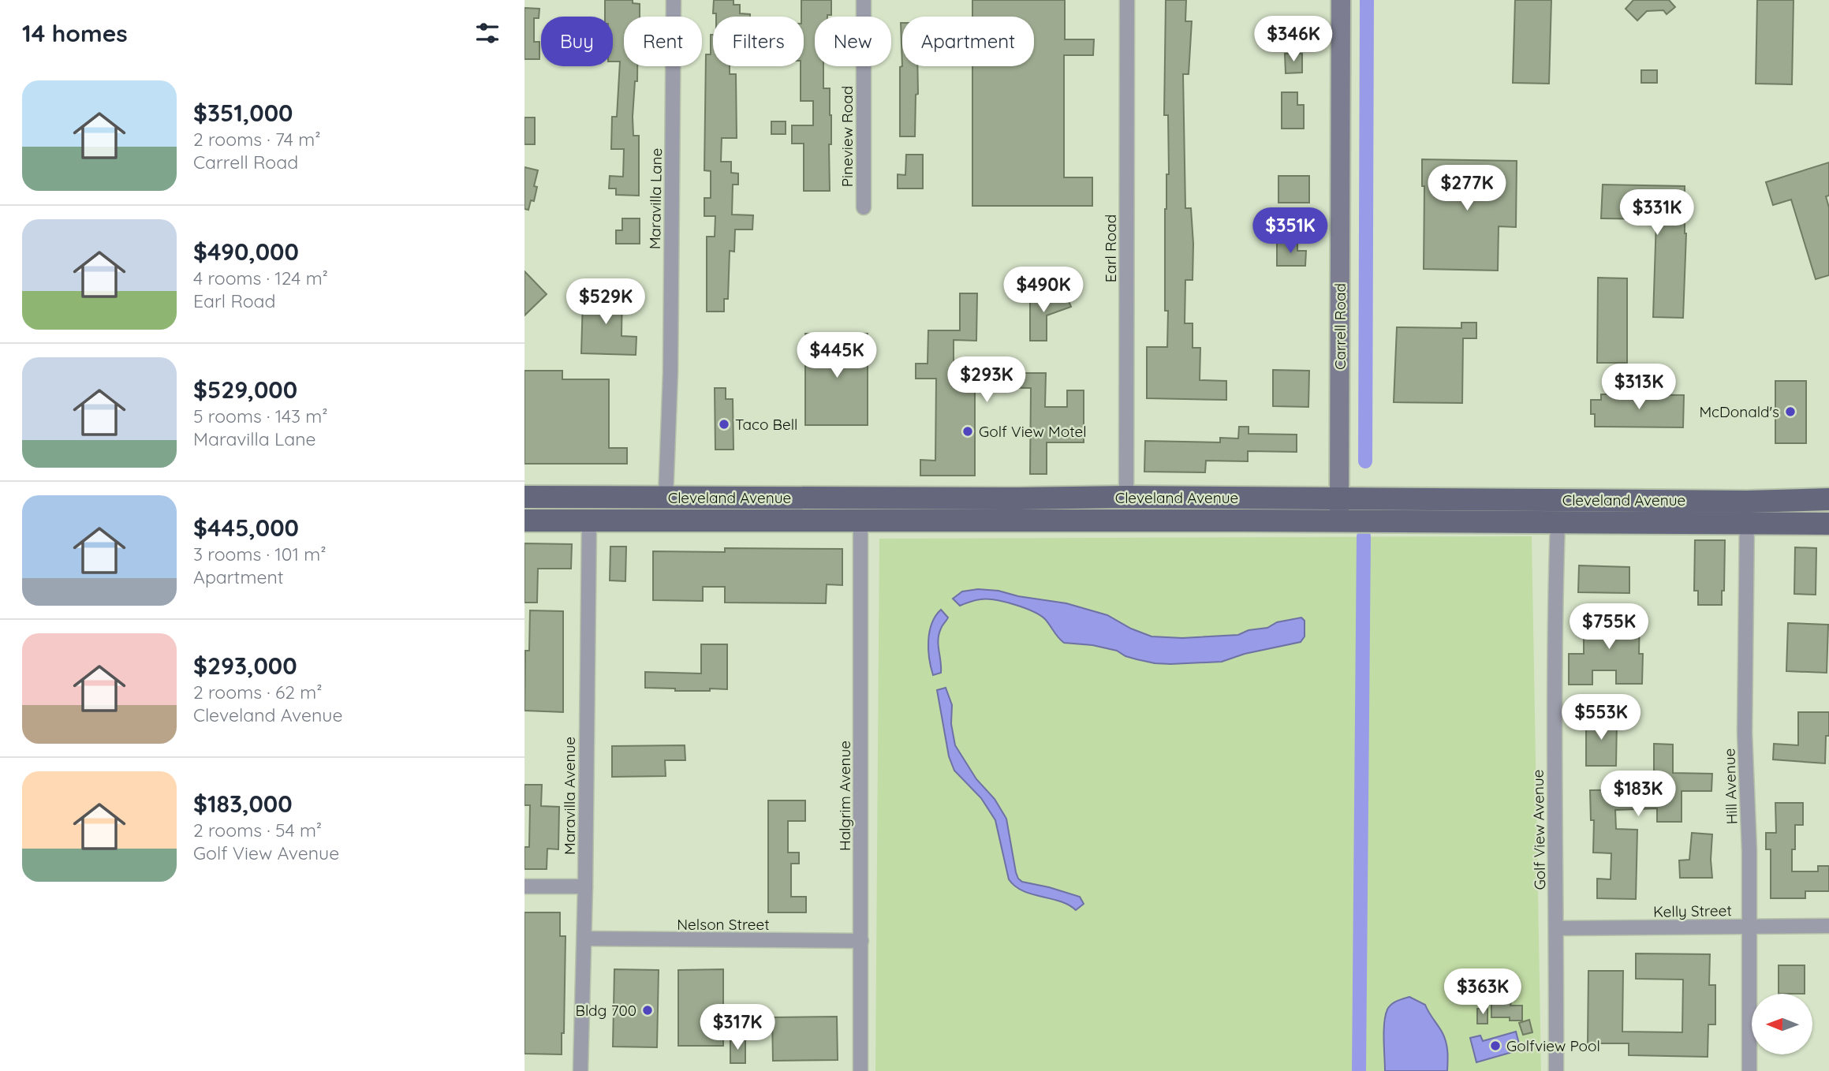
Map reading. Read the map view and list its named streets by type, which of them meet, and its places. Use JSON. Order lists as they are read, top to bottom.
{
  "streets": {
    "main road": ["Cleveland Avenue"],
    "street": [
      "Pineview Road",
      "Maravilla Lane",
      "Earl Road",
      "Carrell Road",
      "Hill Avenue",
      "Maravilla Avenue",
      "Halgrim Avenue",
      "Golf View Avenue",
      "Kelly Street",
      "Nelson Street"
    ]
  },
  "crossings": [
    ["Maravilla Lane", "Cleveland Avenue"],
    ["Earl Road", "Cleveland Avenue"],
    ["Carrell Road", "Cleveland Avenue"],
    ["Cleveland Avenue", "Hill Avenue"],
    ["Cleveland Avenue", "Maravilla Avenue"],
    ["Cleveland Avenue", "Halgrim Avenue"],
    ["Cleveland Avenue", "Golf View Avenue"],
    ["Hill Avenue", "Kelly Street"],
    ["Maravilla Avenue", "Nelson Street"],
    ["Halgrim Avenue", "Nelson Street"],
    ["Golf View Avenue", "Kelly Street"]
  ],
  "places": [
    "McDonald's",
    "Taco Bell",
    "Golf View Motel",
    "Bldg 700",
    "Golfview Pool"
  ],
  "north": "left",
  "page": {
    "heading": "14 homes",
    "price": [
      "$346K",
      "$277K",
      "$331K",
      "$351K",
      "$490K",
      "$529K",
      "$445K",
      "$293K",
      "$313K",
      "$755K",
      "$553K",
      "$183K",
      "$363K",
      "$317K"
    ],
    "chip": [
      "Buy",
      "Rent",
      "Filters",
      "New",
      "Apartment"
    ],
    "list": [
      {
        "name": "$351,000",
        "note": "2 rooms · 74 m² · Carrell Road"
      },
      {
        "name": "$490,000",
        "note": "4 rooms · 124 m² · Earl Road"
      },
      {
        "name": "$529,000",
        "note": "5 rooms · 143 m² · Maravilla Lane"
      },
      {
        "name": "$445,000",
        "note": "3 rooms · 101 m² · Apartment"
      },
      {
        "name": "$293,000",
        "note": "2 rooms · 62 m² · Cleveland Avenue"
      },
      {
        "name": "$183,000",
        "note": "2 rooms · 54 m² · Golf View Avenue"
      }
    ]
  }
}
